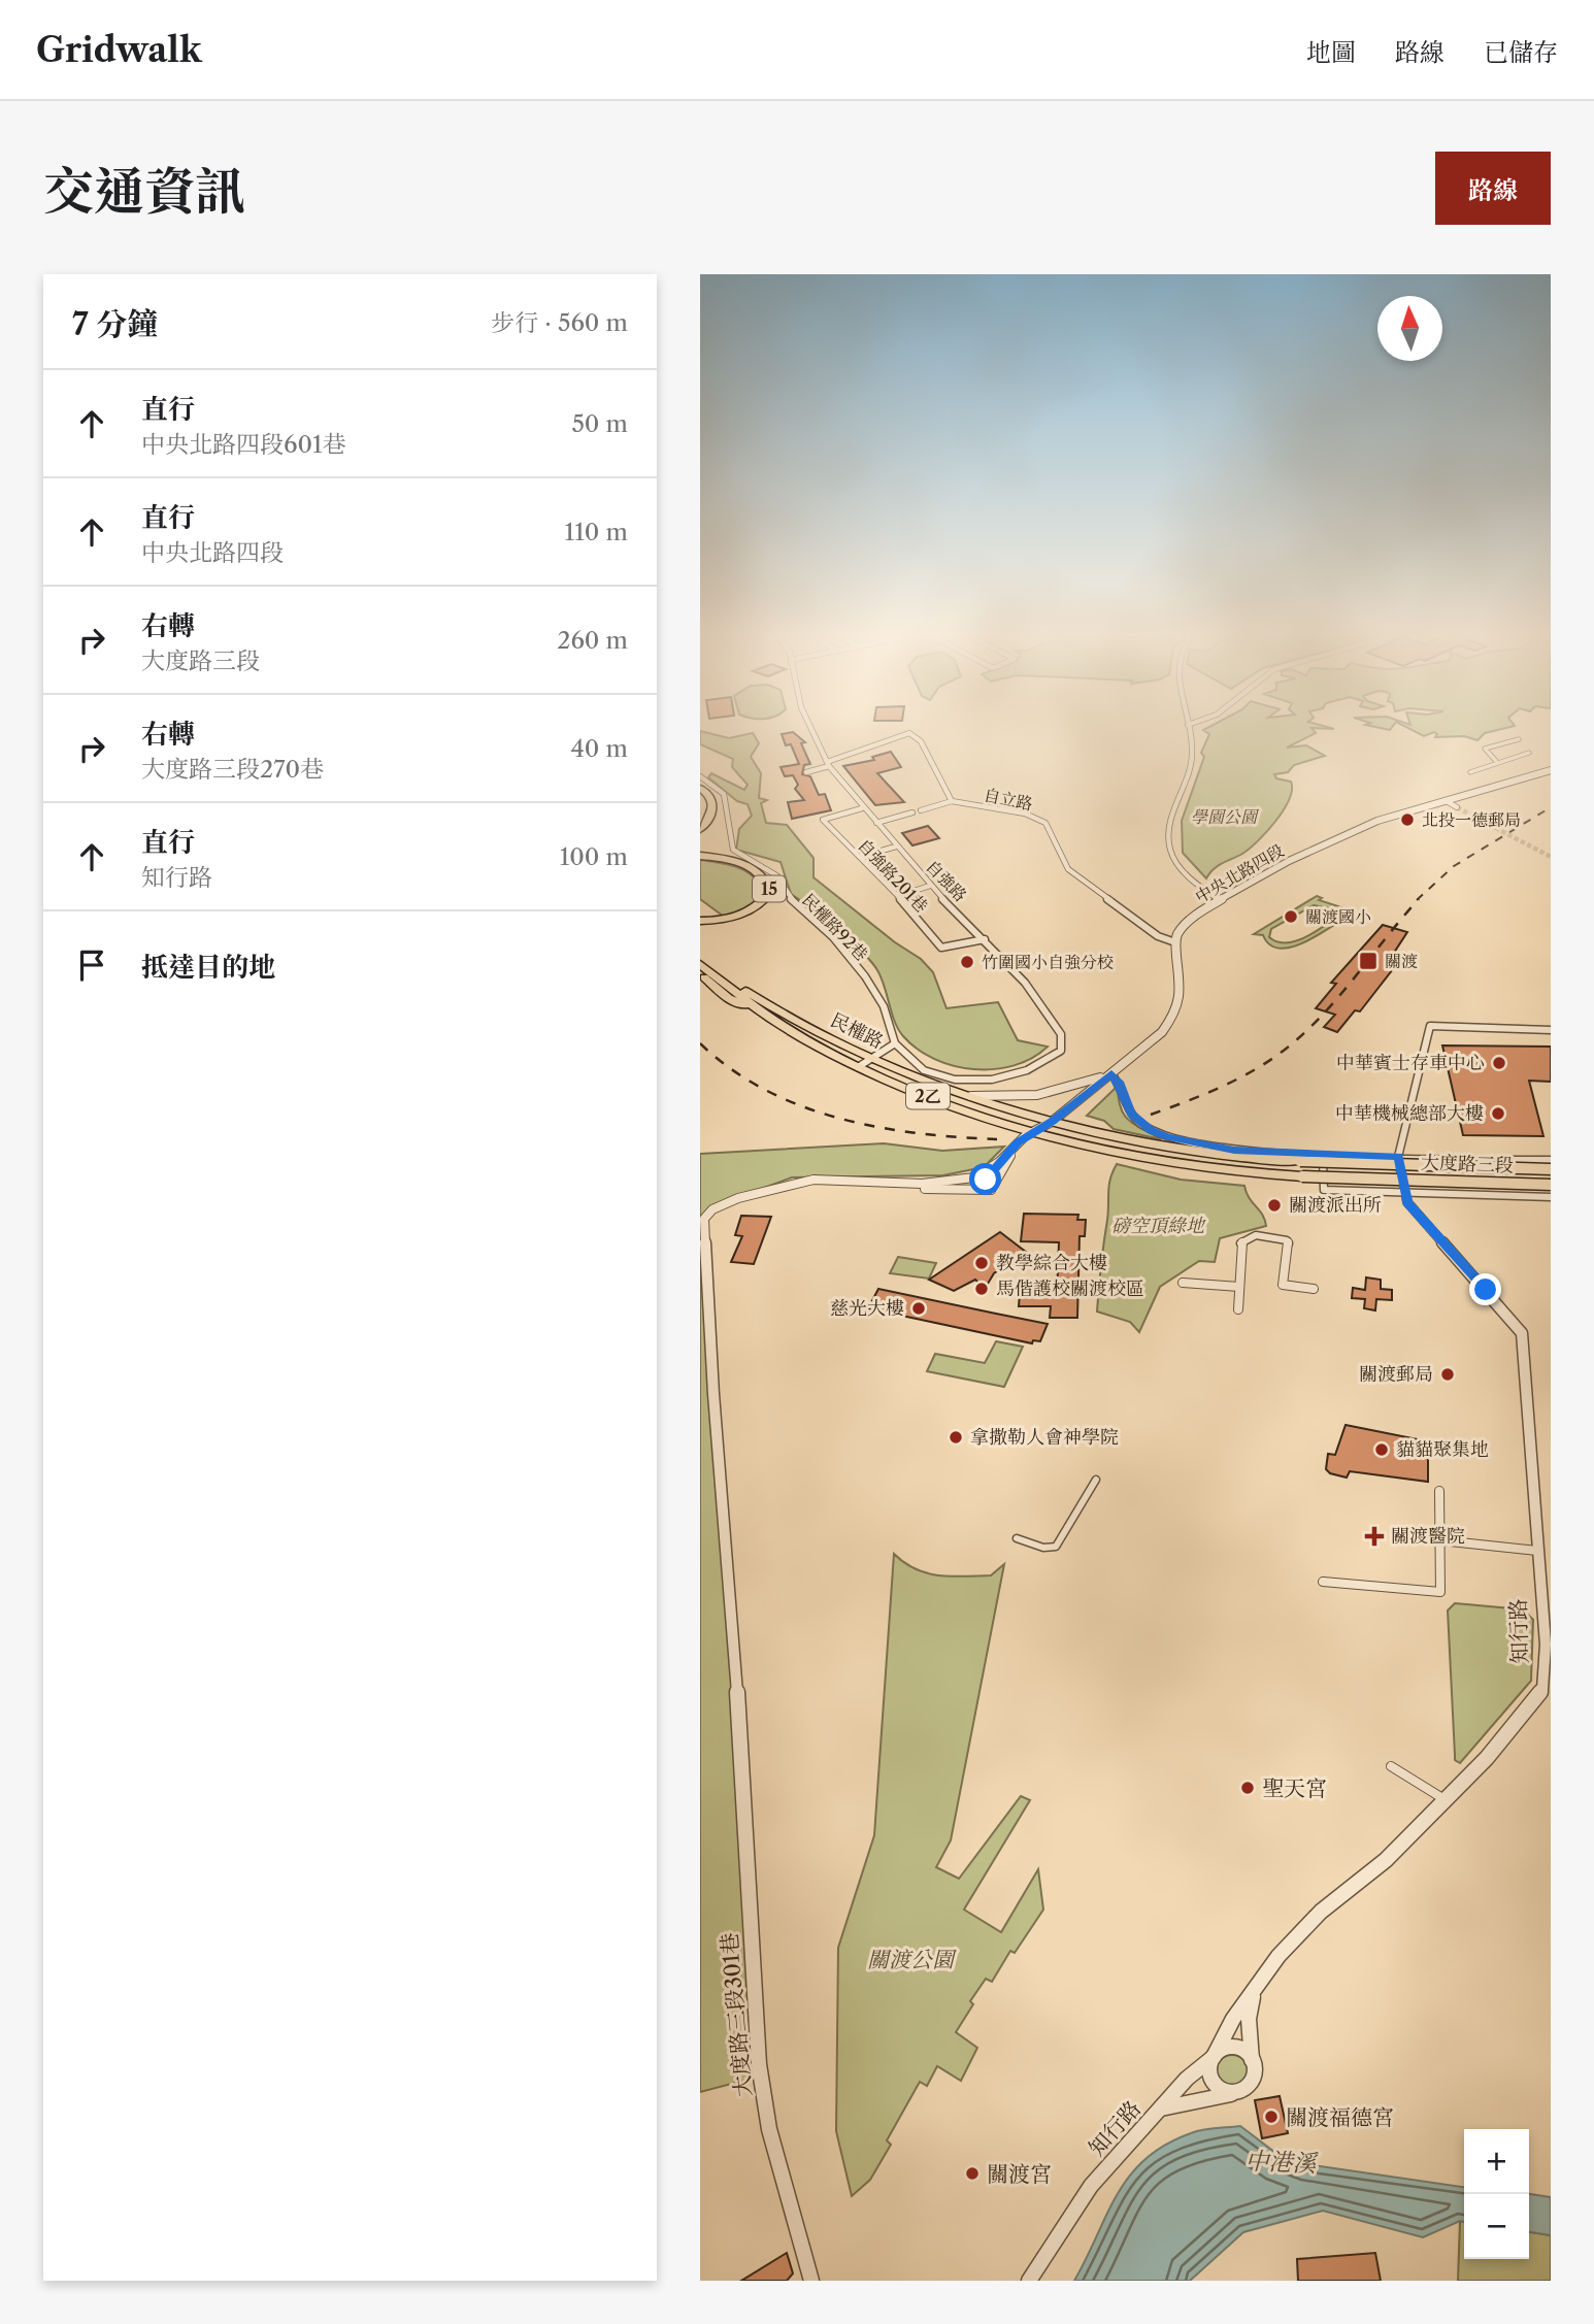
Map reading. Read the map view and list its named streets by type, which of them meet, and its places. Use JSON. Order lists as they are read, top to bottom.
{
  "streets": {
    "main road": [
      "15",
      "民權路",
      "2乙",
      "大度路三段"
    ],
    "street": [
      "自立路",
      "中央北路四段",
      "自強路201巷",
      "自強路",
      "民權路92巷",
      "知行路",
      "大度路三段301巷"
    ]
  },
  "crossings": [
    ["自立路", "中央北路四段"],
    ["自強路201巷", "自強路"],
    ["自強路", "民權路92巷"],
    ["民權路", "大度路三段"],
    ["大度路三段", "知行路"]
  ],
  "water": ["中港溪"],
  "parks": ["學園公園", "磅空頂綠地", "關渡公園"],
  "places": {
    "other": [
      "北投一德郵局",
      "關渡國小",
      "竹圍國小自強分校",
      "中華賓士存車中心",
      "中華機械總部大樓",
      "關渡派出所",
      "教學綜合大樓",
      "馬偕護校關渡校區",
      "慈光大樓",
      "關渡郵局",
      "拿撒勒人會神學院",
      "貓貓聚集地",
      "聖天宮",
      "關渡福德宮",
      "關渡宮"
    ],
    "transit": ["關渡"],
    "health": ["關渡醫院"]
  },
  "north": "top",
  "page": {
    "header": "Gridwalk",
    "nav": ["地圖", "路線", "已儲存"],
    "title": "交通資訊",
    "buttons": "路線",
    "heading": ["7 分鐘", "步行 · 560 m"],
    "list": [
      ["直行", "中央北路四段601巷", "50 m"],
      ["直行", "中央北路四段", "110 m"],
      ["右轉", "大度路三段", "260 m"],
      ["右轉", "大度路三段270巷", "40 m"],
      ["直行", "知行路", "100 m"],
      "抵達目的地"
    ],
    "map_buttons": ["+", "−"]
  }
}
